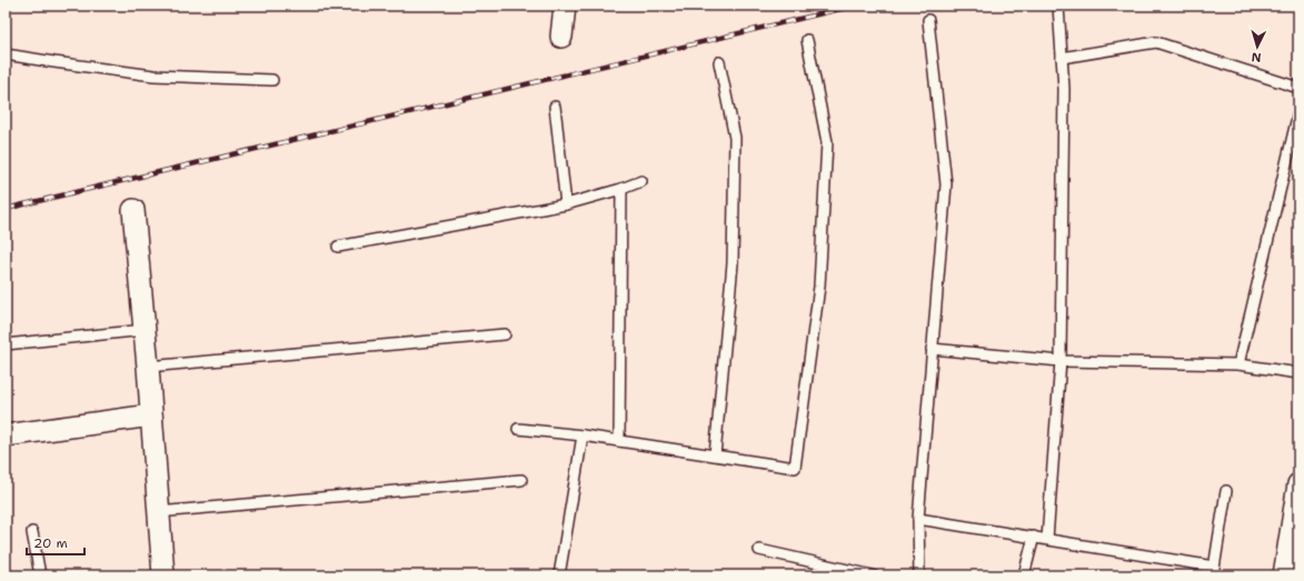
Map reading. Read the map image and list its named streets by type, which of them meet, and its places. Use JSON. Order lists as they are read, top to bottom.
{
  "scale_bar": "20 m",
  "north": "bottom"
}
